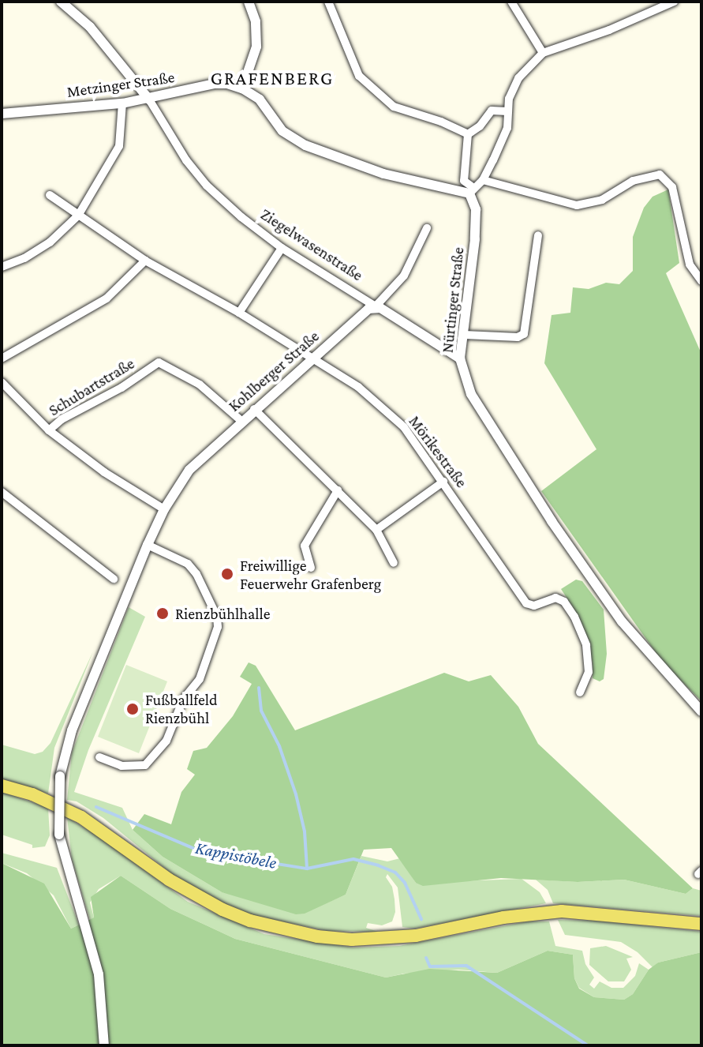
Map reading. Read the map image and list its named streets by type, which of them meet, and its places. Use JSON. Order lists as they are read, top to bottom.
{
  "streets": {
    "street": [
      "Metzinger Straße",
      "Ziegelwasenstraße",
      "Nürtinger Straße",
      "Kohlberger Straße",
      "Schubartstraße",
      "Mörikestraße"
    ]
  },
  "crossings": [
    ["Metzinger Straße", "Ziegelwasenstraße"],
    ["Ziegelwasenstraße", "Nürtinger Straße"],
    ["Ziegelwasenstraße", "Kohlberger Straße"],
    ["Kohlberger Straße", "Schubartstraße"],
    ["Kohlberger Straße", "Mörikestraße"]
  ],
  "districts": ["GRAFENBERG"],
  "water": ["Kappistöbele"],
  "places": ["Freiwillige Feuerwehr Grafenberg", "Rienzbühlhalle", "Fußballfeld Rienzbühl"]
}
